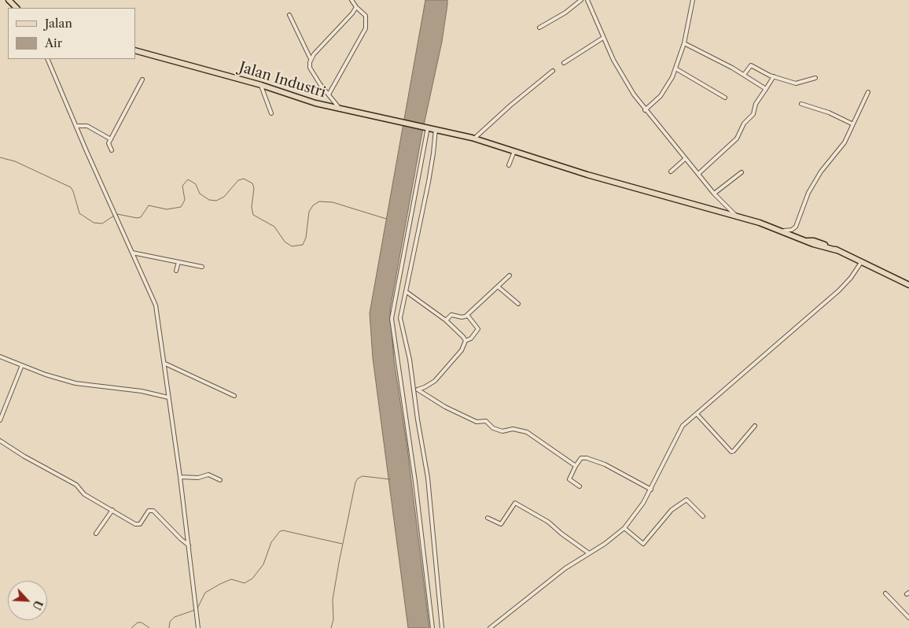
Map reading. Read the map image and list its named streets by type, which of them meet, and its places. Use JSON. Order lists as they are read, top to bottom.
{
  "streets": {
    "main road": ["Jalan Industri"]
  },
  "legend": ["Jalan", "Air"],
  "north": "bottom right"
}
